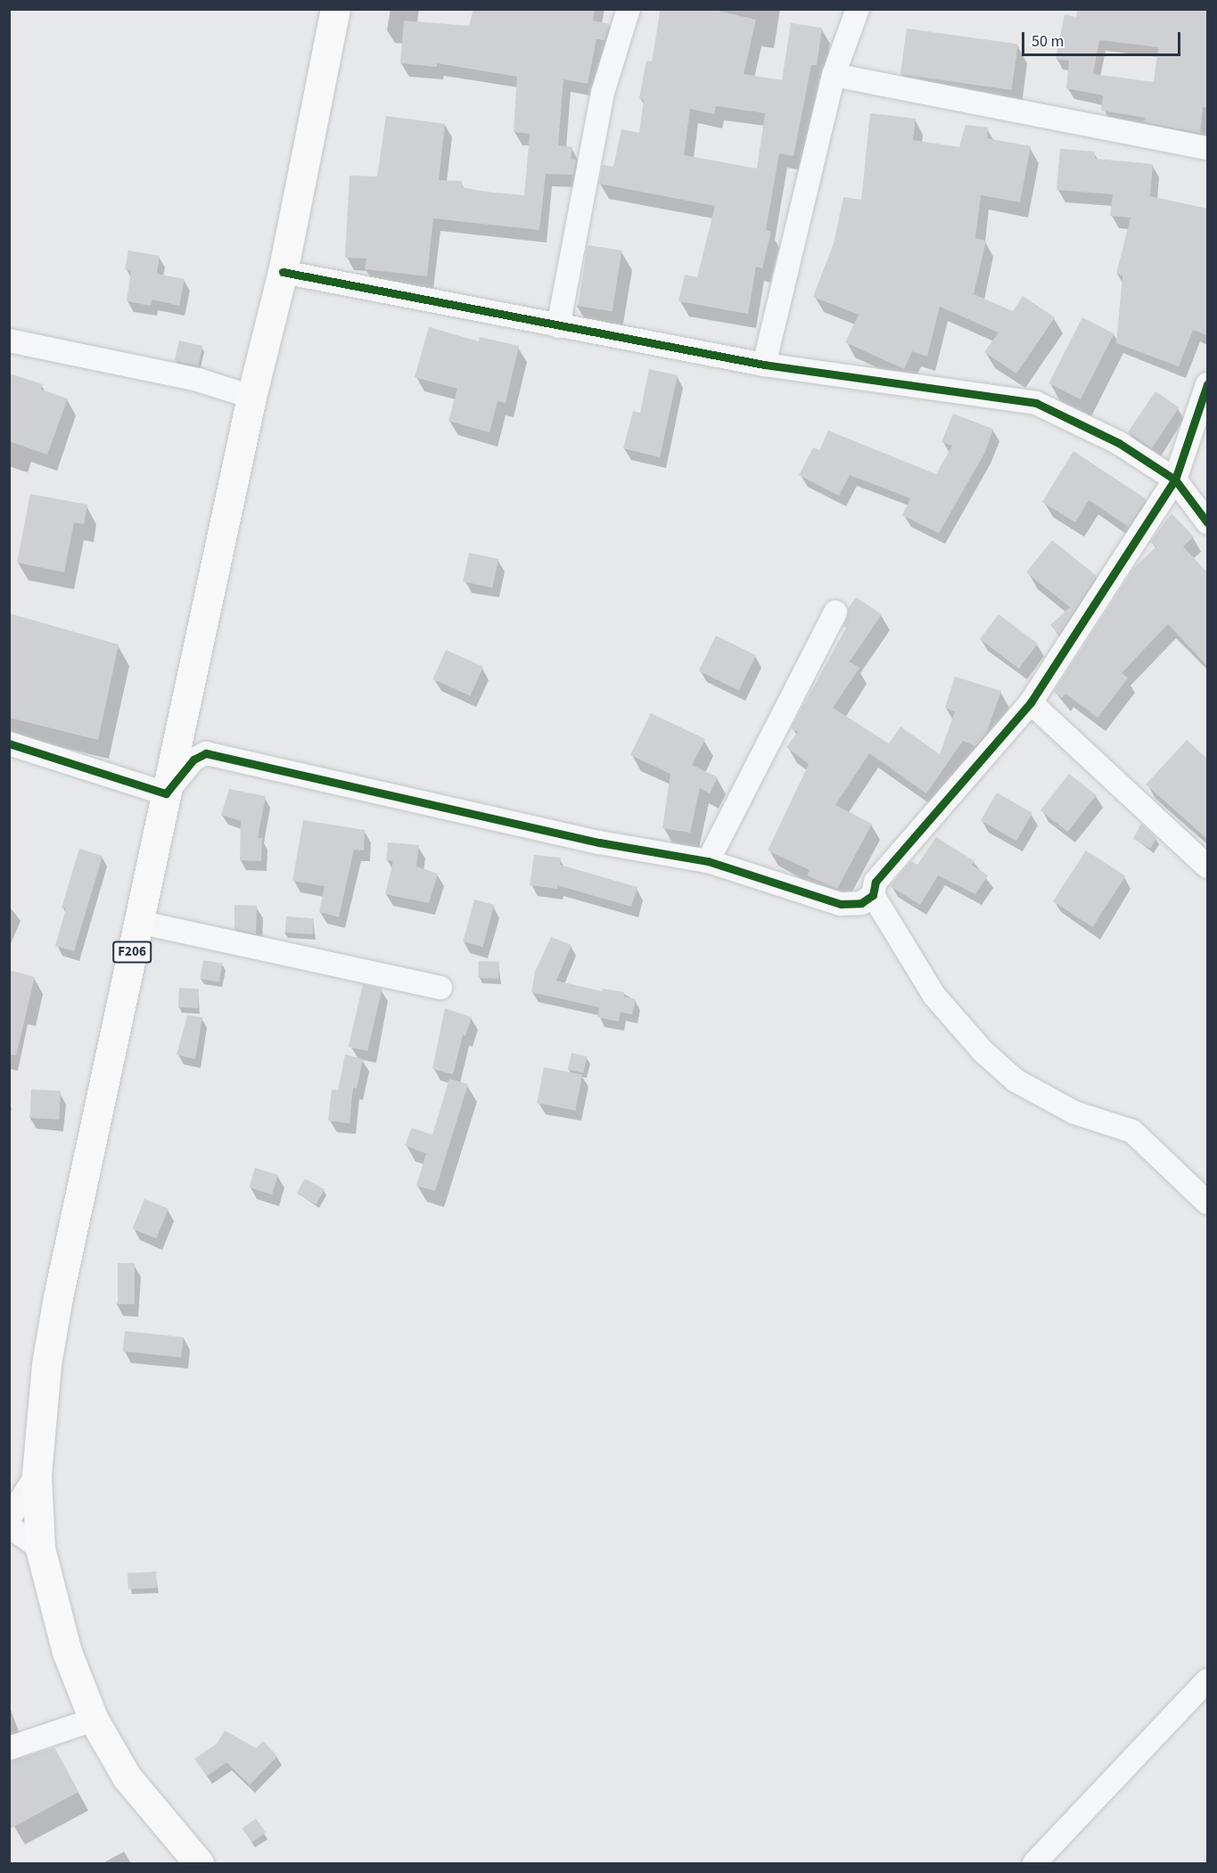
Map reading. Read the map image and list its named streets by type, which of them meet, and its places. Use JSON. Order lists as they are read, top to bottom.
{
  "streets": {
    "main road": ["F206"]
  },
  "scale_bar": "50 m"
}
